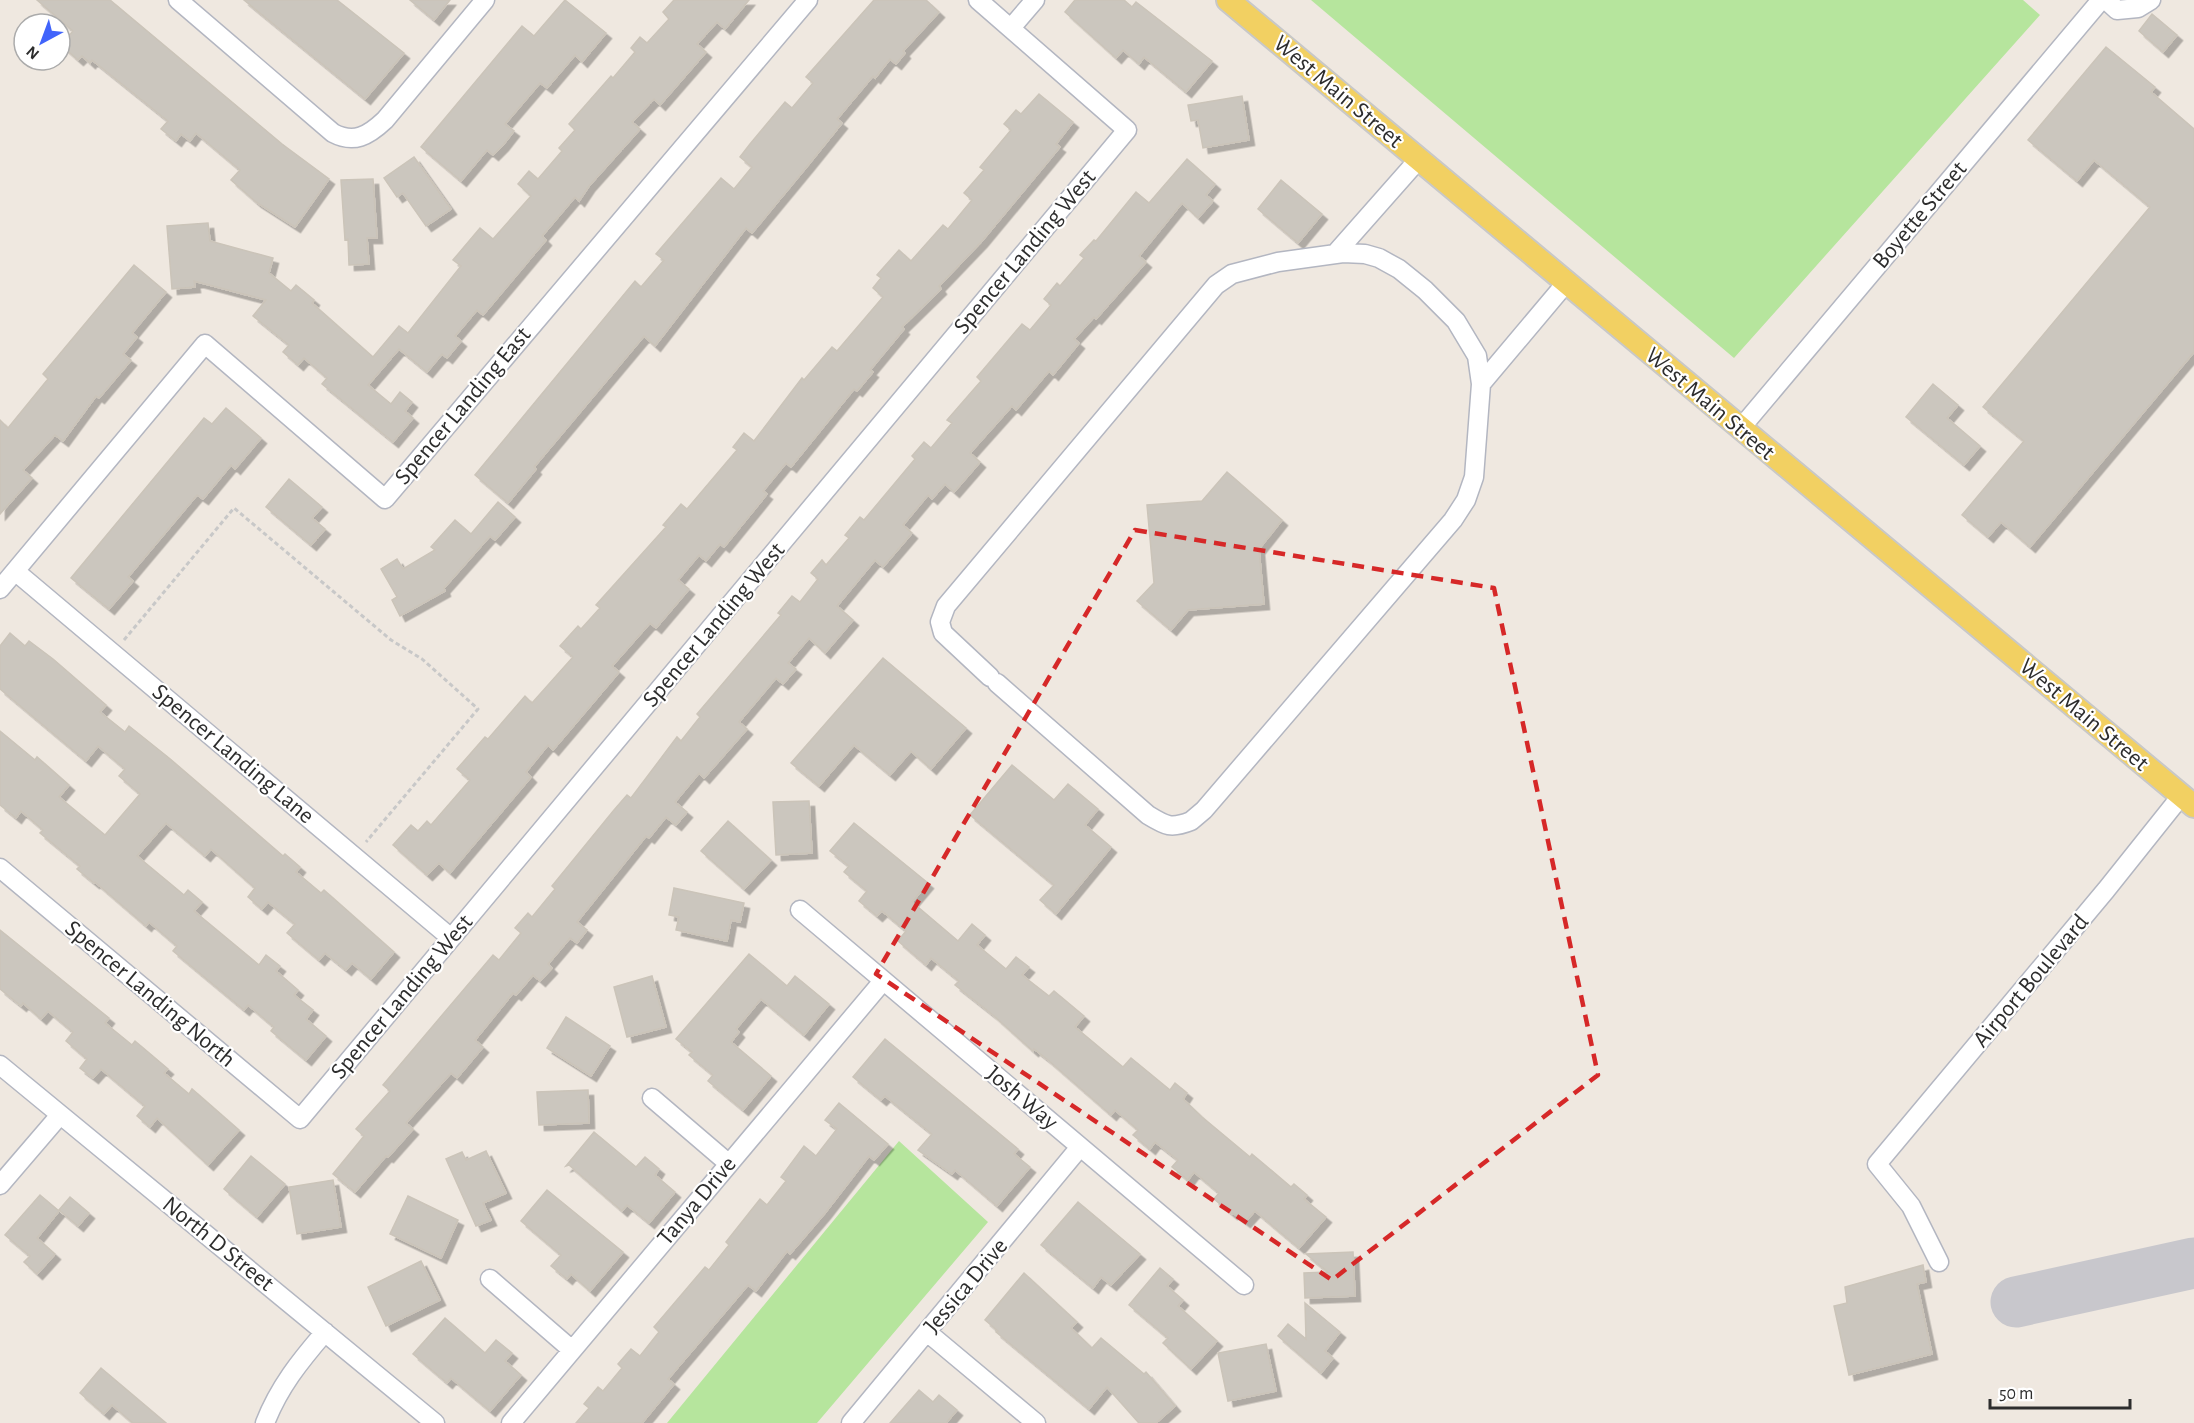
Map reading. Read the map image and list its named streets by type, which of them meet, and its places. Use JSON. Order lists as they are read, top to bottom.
{
  "streets": {
    "main road": ["West Main Street"],
    "street": [
      "Boyette Street",
      "Spencer Landing West",
      "Spencer Landing East",
      "Spencer Landing Lane",
      "Airport Boulevard",
      "Spencer Landing North",
      "Josh Way",
      "Tanya Drive",
      "North D Street",
      "Jessica Drive"
    ]
  },
  "crossings": [
    ["West Main Street", "Boyette Street"],
    ["West Main Street", "Airport Boulevard"],
    ["Spencer Landing West", "Spencer Landing Lane"],
    ["Spencer Landing West", "Spencer Landing North"],
    ["Spencer Landing East", "Spencer Landing Lane"],
    ["Josh Way", "Tanya Drive"],
    ["Josh Way", "Jessica Drive"]
  ],
  "scale_bar": "50 m",
  "north": "bottom left"
}
